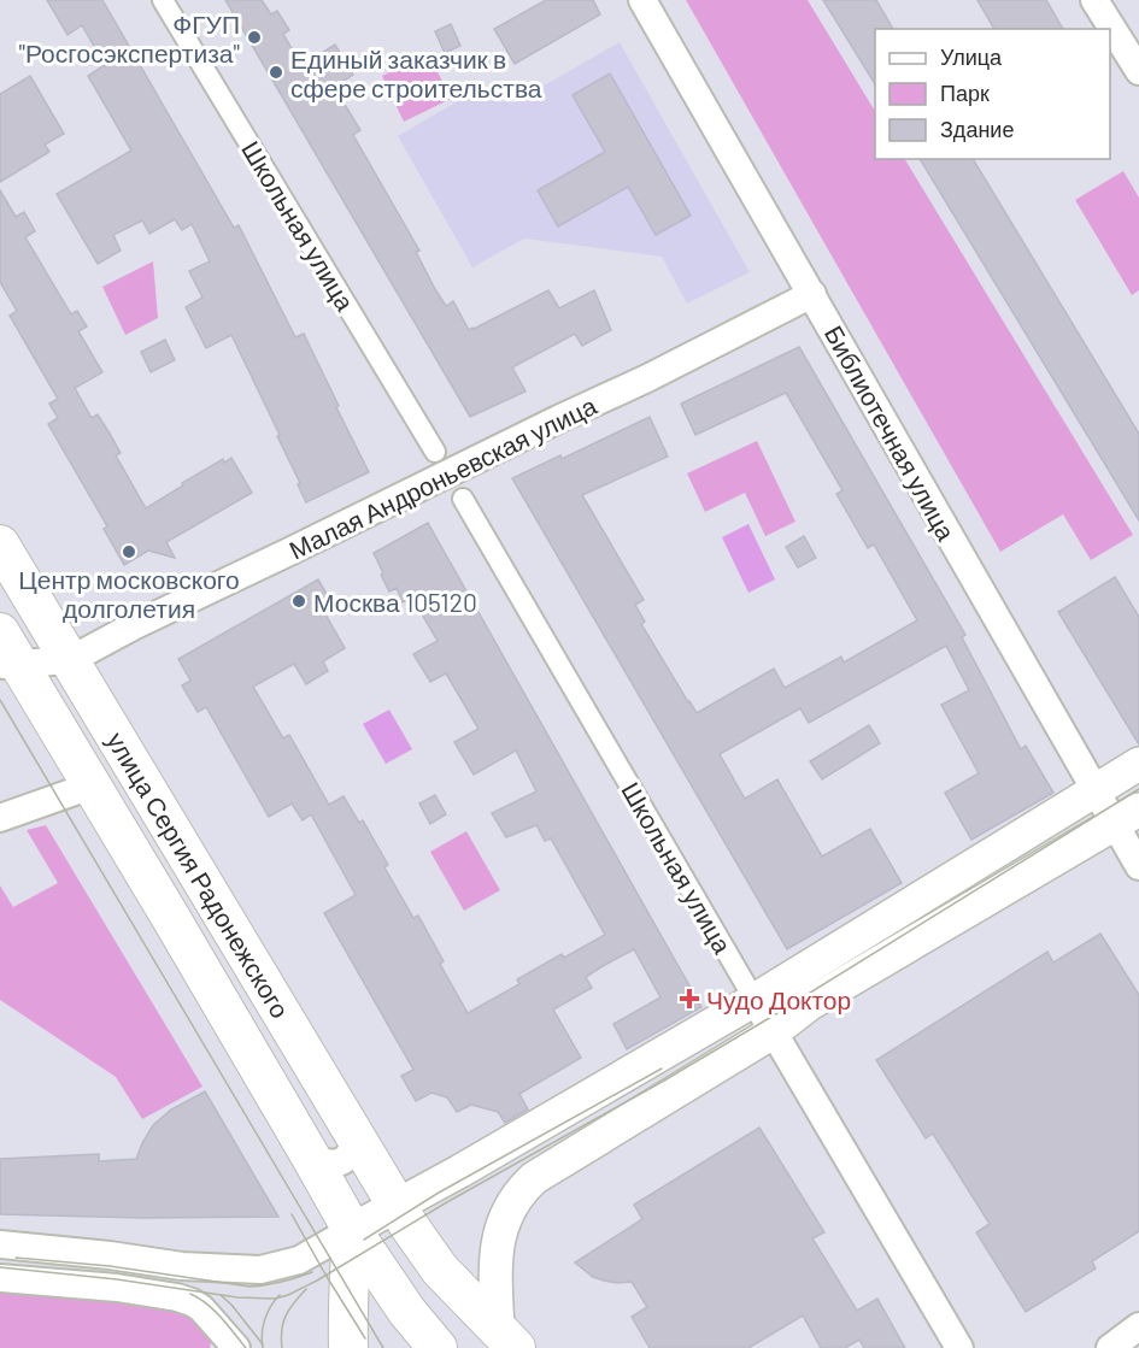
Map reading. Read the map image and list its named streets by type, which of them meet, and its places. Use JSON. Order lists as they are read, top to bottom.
{
  "streets": {
    "main road": ["улица Сергия Радонежского"],
    "street": ["Школьная улица", "Библиотечная улица", "Малая Андроньевская улица"]
  },
  "crossings": [
    ["Библиотечная улица", "Малая Андроньевская улица"],
    ["Малая Андроньевская улица", "улица Сергия Радонежского"]
  ],
  "places": {
    "other": [
      "ФГУП \"Росгосэкспертиза\"",
      "Единый заказчик в сфере строительства",
      "Центр московского долголетия",
      "Москва 105120"
    ],
    "health": ["Чудо Доктор"]
  },
  "legend": ["Улица", "Парк", "Здание"]
}
